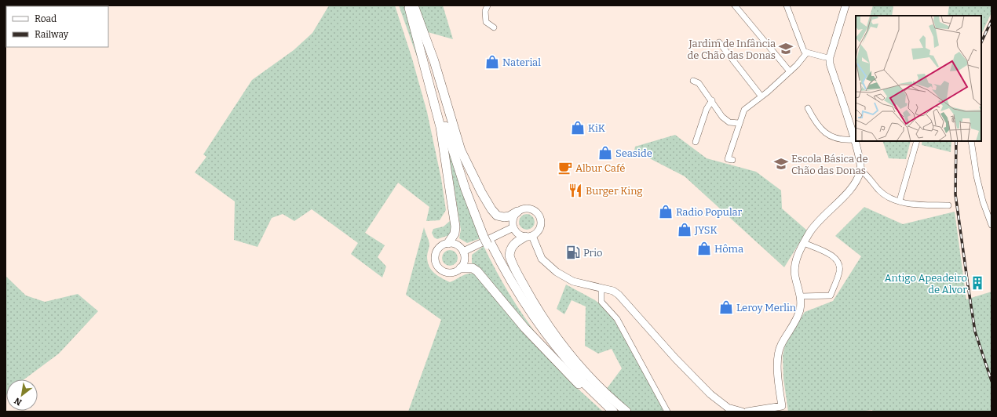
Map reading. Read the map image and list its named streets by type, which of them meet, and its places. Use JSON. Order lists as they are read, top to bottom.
{
  "places": {
    "school or university": ["Jardim de Infância de Chão das Donas", "Escola Básica de Chão das Donas"],
    "shop": [
      "Naterial",
      "KiK",
      "Seaside",
      "Radio Popular",
      "JYSK",
      "Hôma",
      "Leroy Merlin"
    ],
    "cafe": ["Albur Café"],
    "restaurant": ["Burger King"],
    "fuel station": ["Prio"],
    "building": ["Antigo Apeadeiro de Alvor"]
  },
  "legend": ["Road", "Railway"],
  "north": "bottom left"
}
